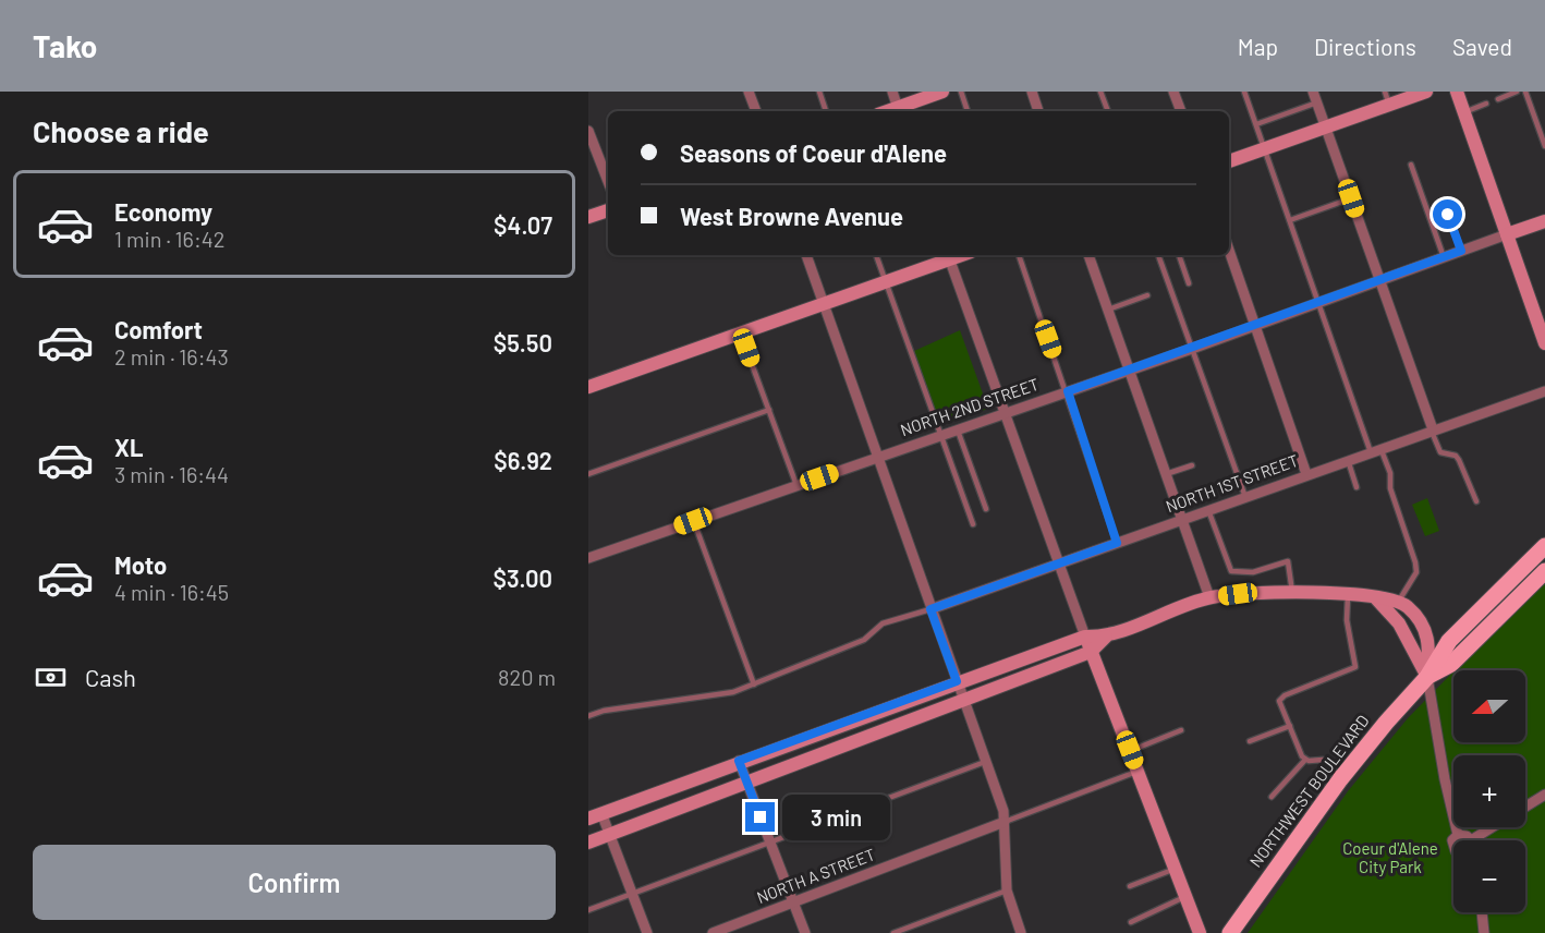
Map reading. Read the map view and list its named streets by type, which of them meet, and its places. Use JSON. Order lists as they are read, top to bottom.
{
  "streets": {
    "main road": ["NORTH 2ND STREET", "NORTHWEST BOULEVARD"],
    "street": ["NORTH 1ST STREET", "NORTH A STREET"]
  },
  "parks": ["Coeur d'Alene City Park"],
  "north": "left",
  "page": {
    "header": "Tako",
    "nav": ["Map", "Directions", "Saved"],
    "heading": "Choose a ride",
    "banner": ["Seasons of Coeur d'Alene", "West Browne Avenue"],
    "list": [
      {
        "name": "Economy",
        "note": "1 min · 16:42",
        "value": "$4.07"
      },
      {
        "name": "Comfort",
        "note": "2 min · 16:43",
        "value": "$5.50"
      },
      {
        "name": "XL",
        "note": "3 min · 16:44",
        "value": "$6.92"
      },
      {
        "name": "Moto",
        "note": "4 min · 16:45",
        "value": "$3.00"
      }
    ],
    "pay": ["Cash", "820 m"],
    "map_buttons": ["+", "−"],
    "bubble": "3 min",
    "buttons": "Confirm"
  }
}
